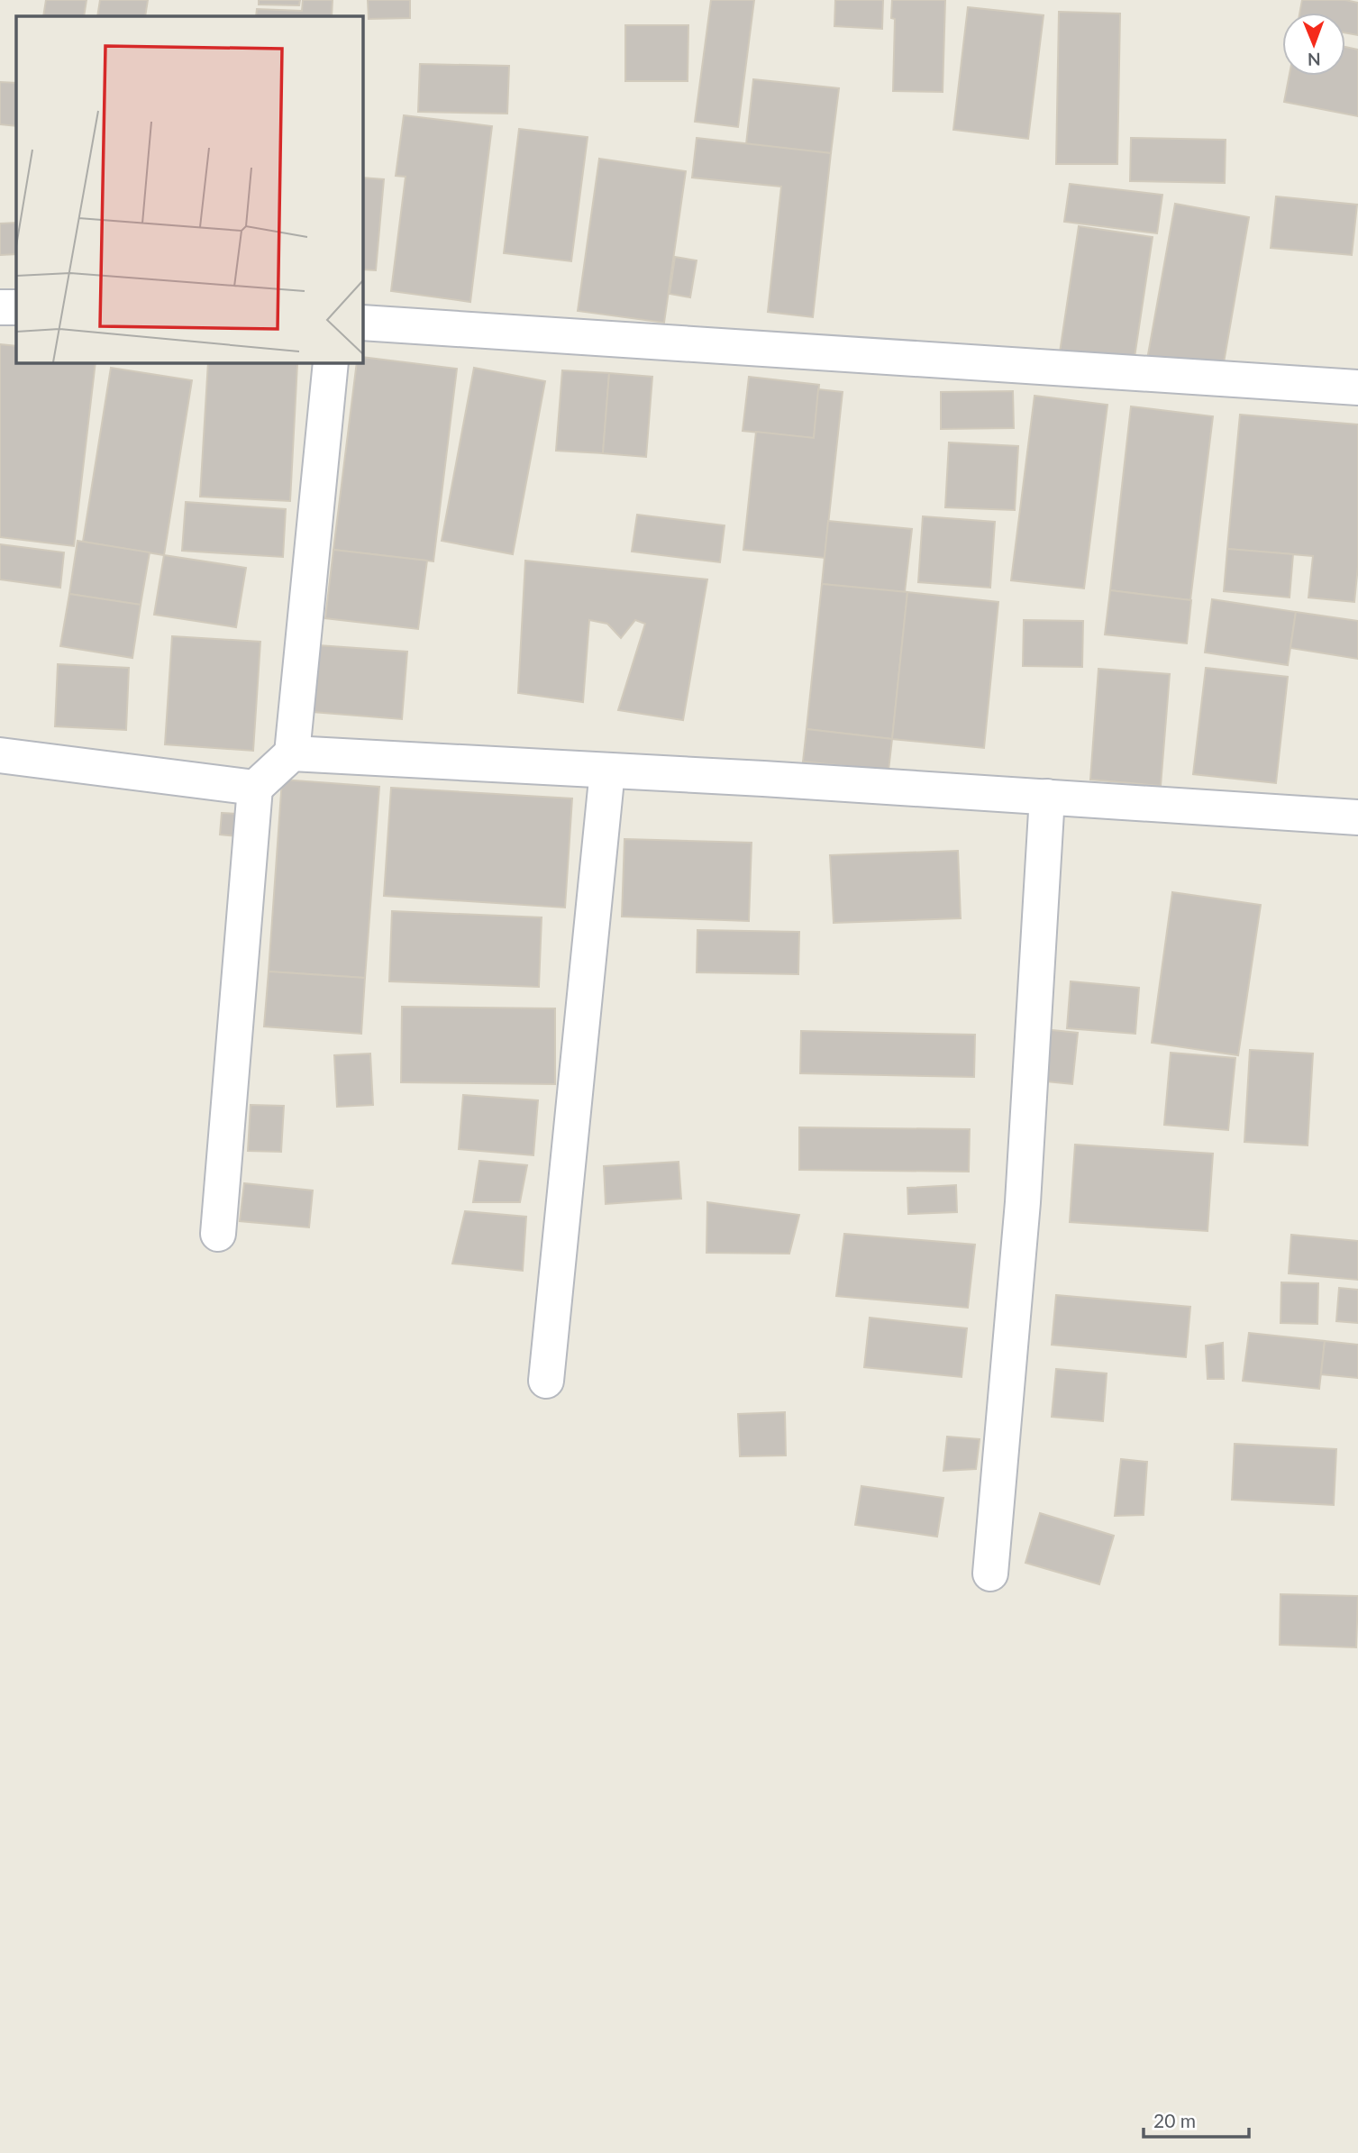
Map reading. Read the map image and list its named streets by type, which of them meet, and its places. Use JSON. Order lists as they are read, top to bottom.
{
  "scale_bar": "20 m",
  "north": "bottom"
}
